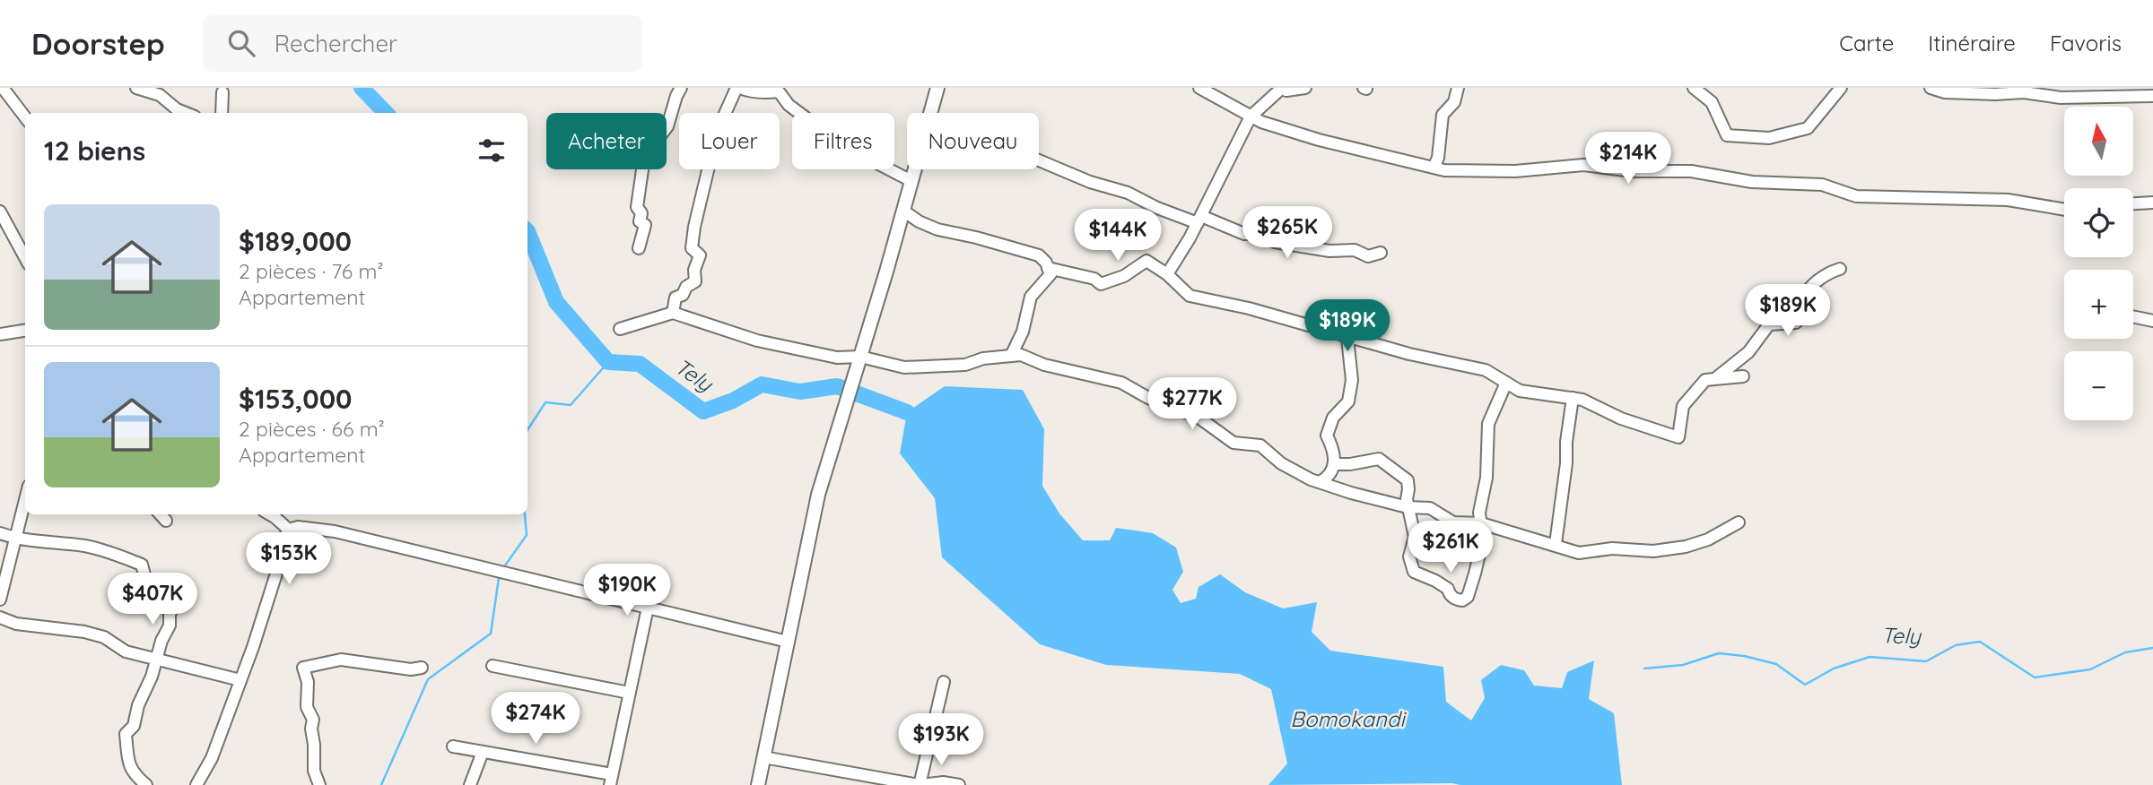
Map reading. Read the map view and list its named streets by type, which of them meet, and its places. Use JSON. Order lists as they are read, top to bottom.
{
  "water": ["Tely", "Bomokandi"],
  "north": "top",
  "page": {
    "header": "Doorstep",
    "search": "Rechercher",
    "nav": ["Carte", "Itinéraire", "Favoris"],
    "map_buttons": ["+", "−"],
    "chip": [
      "Acheter",
      "Louer",
      "Filtres",
      "Nouveau"
    ],
    "heading": "12 biens",
    "price": [
      "$214K",
      "$265K",
      "$144K",
      "$189K",
      "$189K",
      "$277K",
      "$261K",
      "$153K",
      "$190K",
      "$407K",
      "$274K",
      "$193K"
    ],
    "list": [
      {
        "name": "$189,000",
        "note": "2 pièces · 76 m² · Appartement"
      },
      {
        "name": "$153,000",
        "note": "2 pièces · 66 m² · Appartement"
      }
    ]
  }
}
